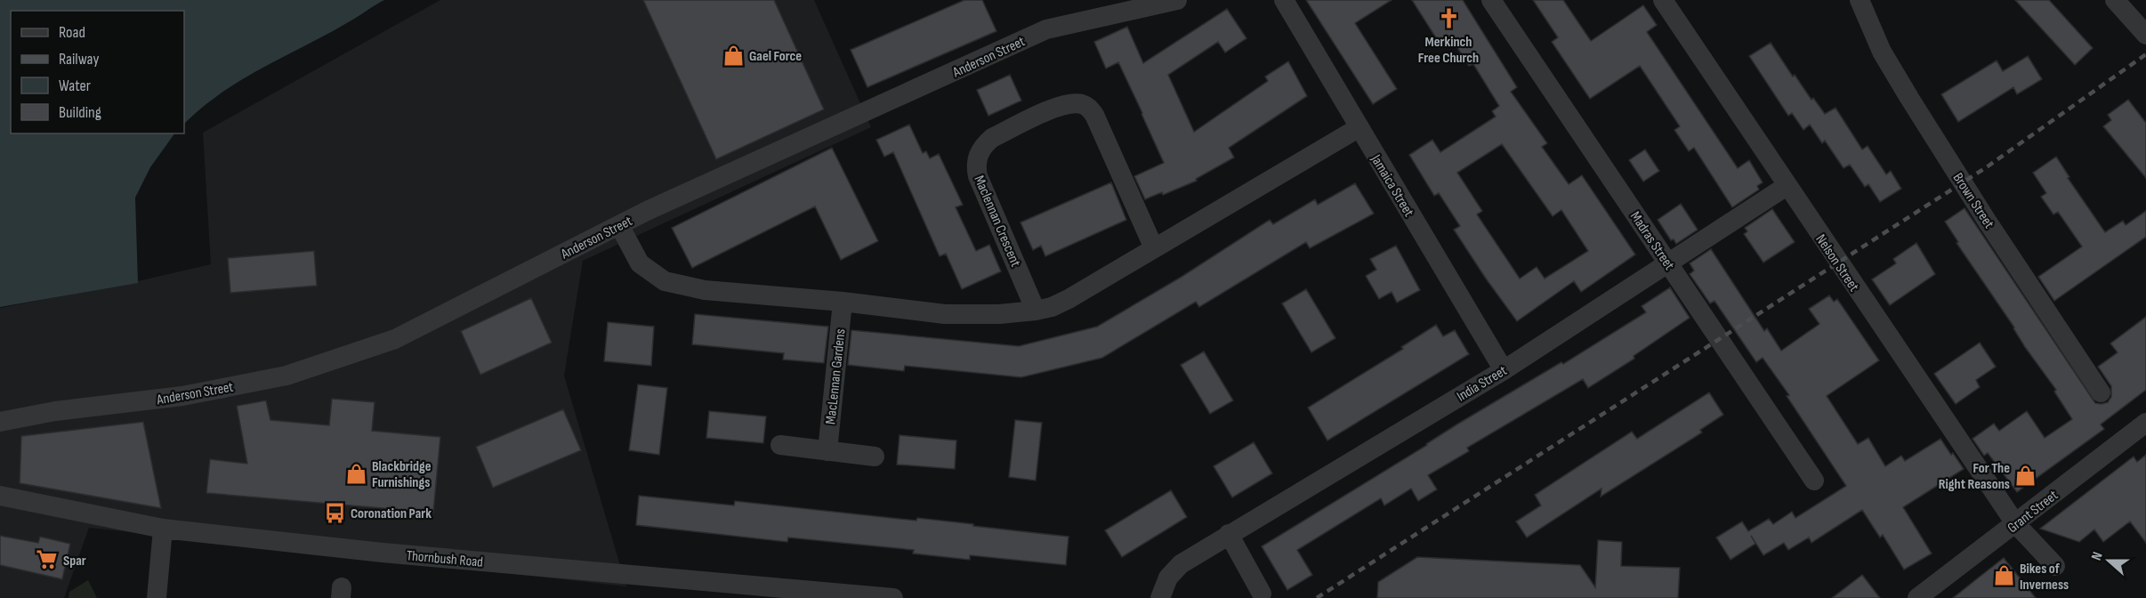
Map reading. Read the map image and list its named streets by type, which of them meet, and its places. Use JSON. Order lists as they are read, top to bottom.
{
  "streets": {
    "street": [
      "Anderson Street",
      "Jamaica Street",
      "Brown Street",
      "Maclennan Crescent",
      "Madras Street",
      "Nelson Street",
      "MacLennan Gardens",
      "India Street",
      "Grant Street",
      "Thornbush Road"
    ]
  },
  "crossings": [
    ["Jamaica Street", "India Street"],
    ["Madras Street", "India Street"],
    ["Nelson Street", "India Street"],
    ["Nelson Street", "Grant Street"]
  ],
  "places": {
    "church": ["Merkinch Free Church"],
    "shop": [
      "Gael Force",
      "Blackbridge Furnishings",
      "For The Right Reasons",
      "Bikes of Inverness"
    ],
    "bus stop": ["Coronation Park"],
    "supermarket": ["Spar"]
  },
  "legend": [
    "Road",
    "Railway",
    "Water",
    "Building"
  ],
  "north": "left"
}
